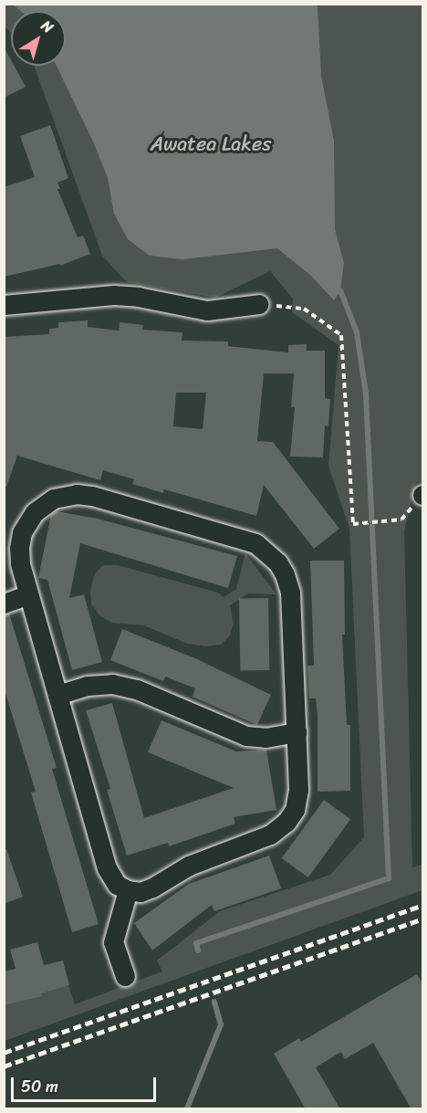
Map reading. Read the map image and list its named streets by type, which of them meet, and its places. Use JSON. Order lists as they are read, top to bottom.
{
  "parks": ["Awatea Lakes"],
  "scale_bar": "50 m",
  "north": "top right"
}
